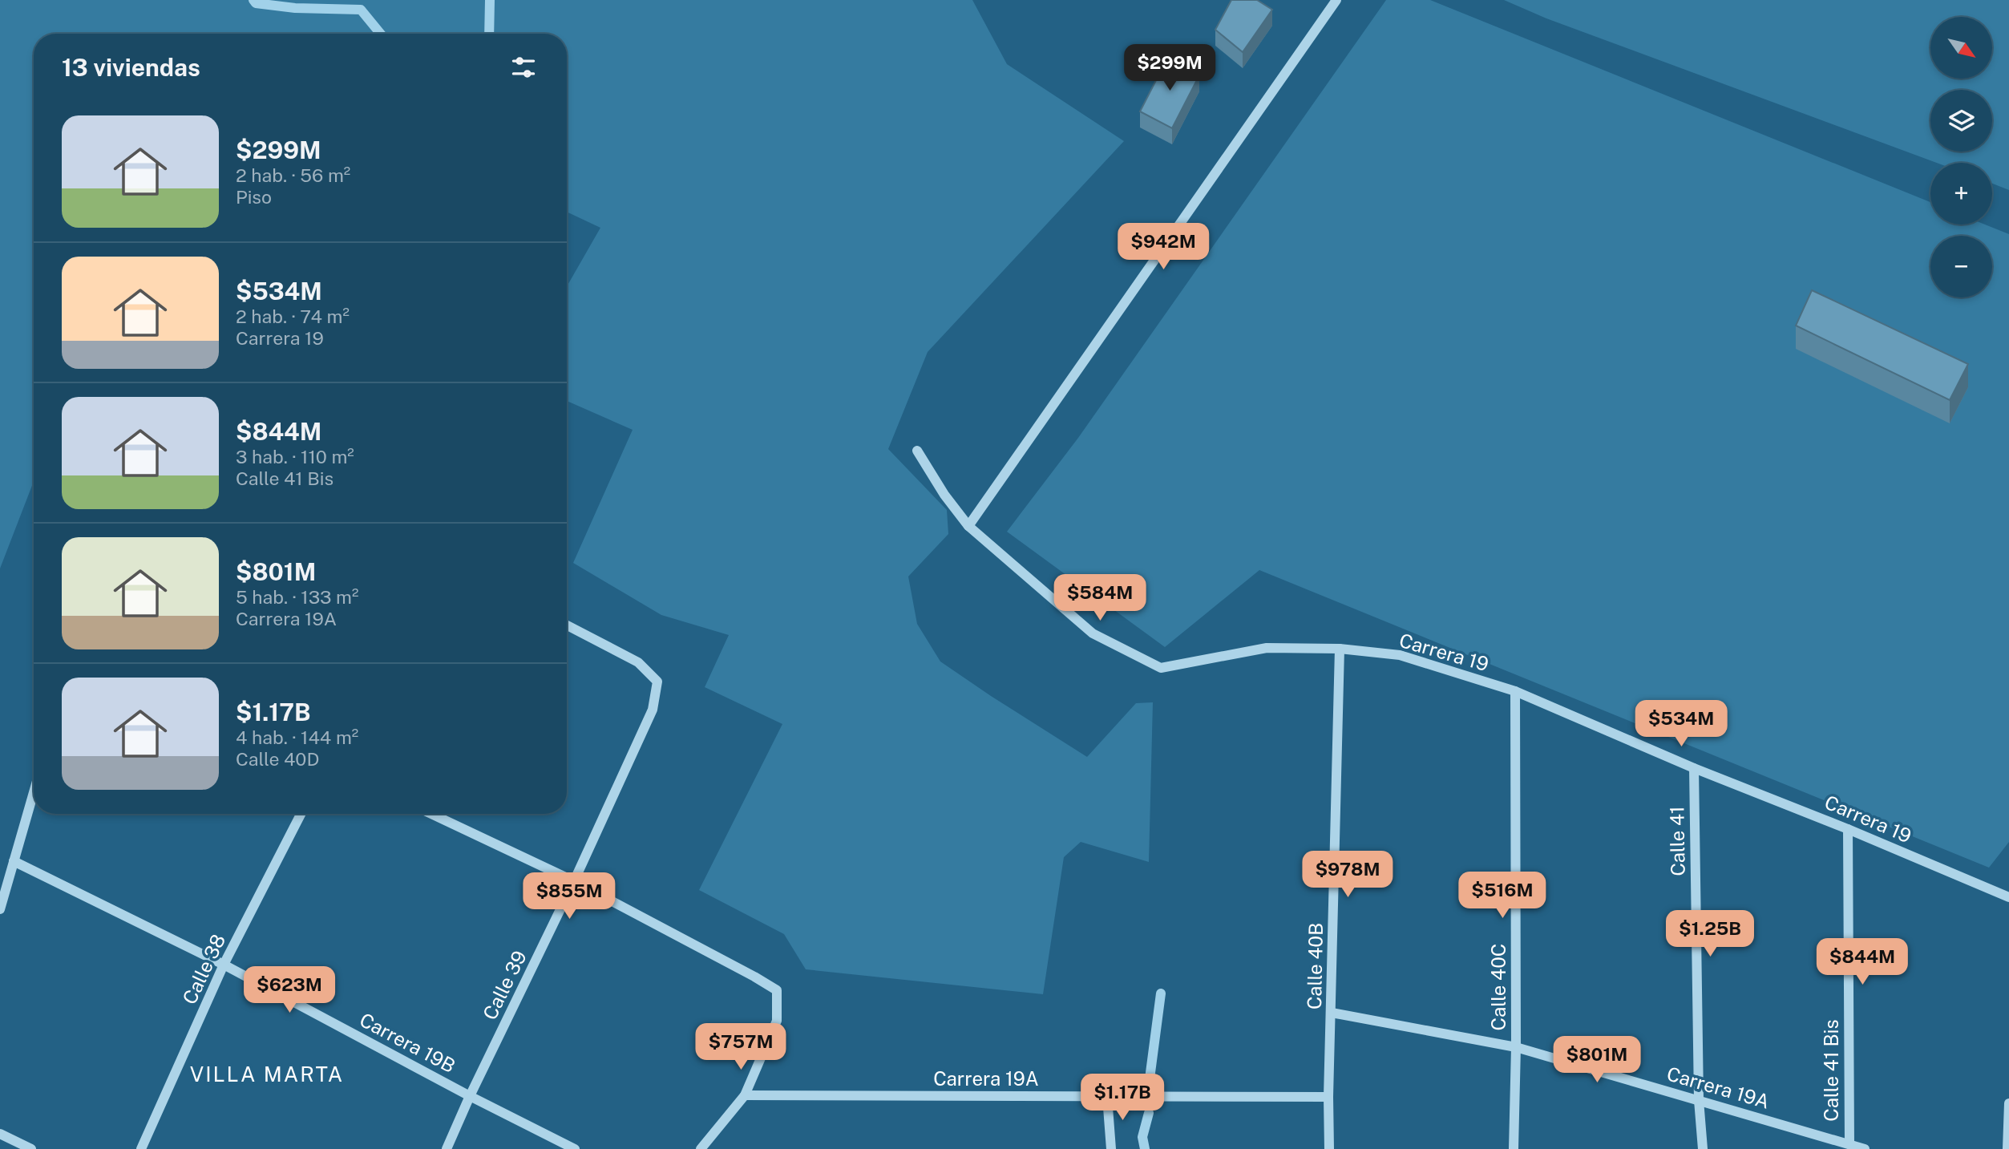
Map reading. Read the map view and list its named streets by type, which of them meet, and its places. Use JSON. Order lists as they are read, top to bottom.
{
  "streets": {
    "street": [
      "Carrera 19",
      "Calle 41",
      "Calle 40B",
      "Calle 38",
      "Calle 39",
      "Calle 40C",
      "Carrera 19B",
      "Calle 41 Bis",
      "Carrera 19A"
    ]
  },
  "crossings": [
    ["Carrera 19", "Calle 41"],
    ["Carrera 19", "Calle 40B"],
    ["Carrera 19", "Calle 40C"],
    ["Carrera 19", "Calle 41 Bis"],
    ["Calle 41", "Carrera 19A"],
    ["Calle 40B", "Carrera 19A"],
    ["Calle 38", "Carrera 19B"],
    ["Calle 39", "Carrera 19B"],
    ["Calle 40C", "Carrera 19A"],
    ["Calle 41 Bis", "Carrera 19A"]
  ],
  "districts": ["VILLA MARTA"],
  "north": "bottom right",
  "page": {
    "map_buttons": ["+", "−"],
    "heading": "13 viviendas",
    "price": [
      "$299M",
      "$942M",
      "$584M",
      "$534M",
      "$978M",
      "$516M",
      "$855M",
      "$1.25B",
      "$844M",
      "$623M",
      "$757M",
      "$801M",
      "$1.17B"
    ],
    "list": [
      {
        "name": "$299M",
        "note": "2 hab. · 56 m² · Piso"
      },
      {
        "name": "$534M",
        "note": "2 hab. · 74 m² · Carrera 19"
      },
      {
        "name": "$844M",
        "note": "3 hab. · 110 m² · Calle 41 Bis"
      },
      {
        "name": "$801M",
        "note": "5 hab. · 133 m² · Carrera 19A"
      },
      {
        "name": "$1.17B",
        "note": "4 hab. · 144 m² · Calle 40D"
      }
    ]
  }
}
